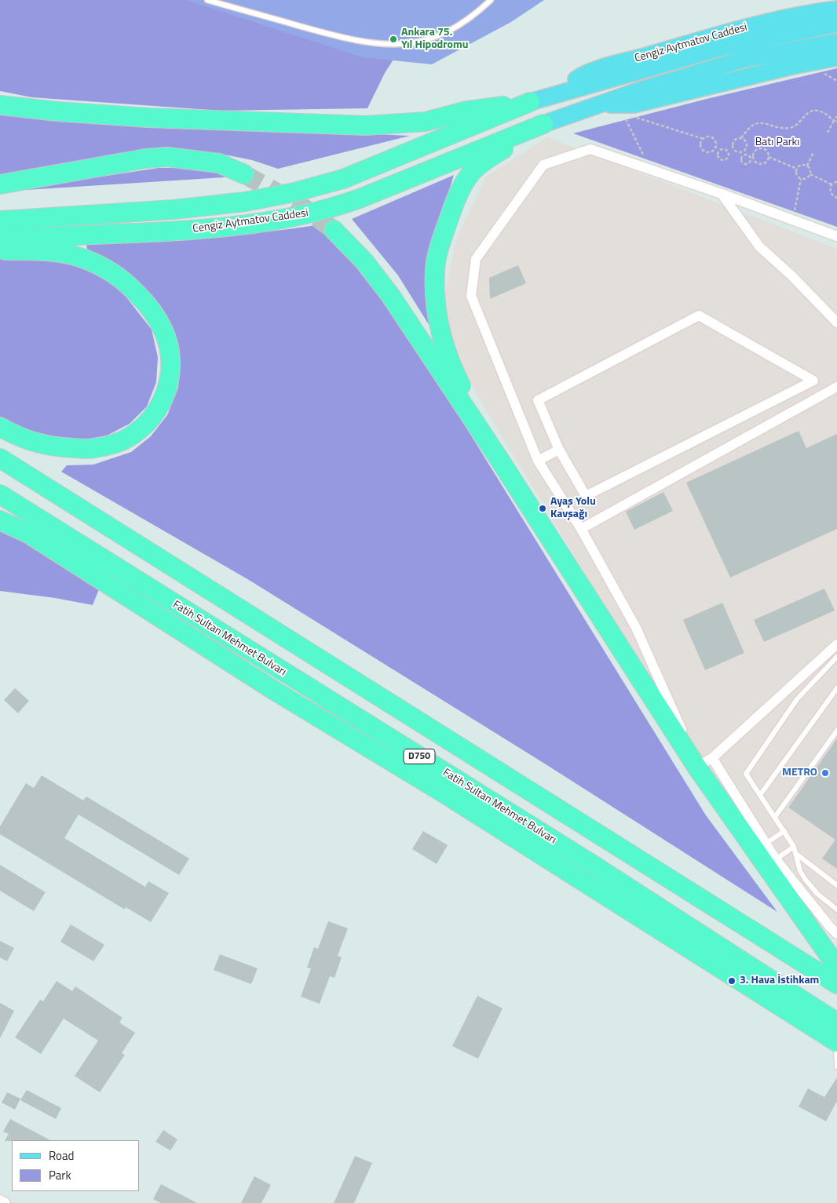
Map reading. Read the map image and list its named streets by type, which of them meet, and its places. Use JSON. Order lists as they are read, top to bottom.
{
  "streets": {
    "highway": ["Cengiz Aytmatov Caddesi", "Fatih Sultan Mehmet Bulvarı", "D750"]
  },
  "parks": ["Batı Parkı"],
  "places": [
    "Ankara 75. Yıl Hipodromu",
    "Ayaş Yolu Kavşağı",
    "METRO",
    "3. Hava İstihkam"
  ],
  "legend": ["Road", "Park"]
}
